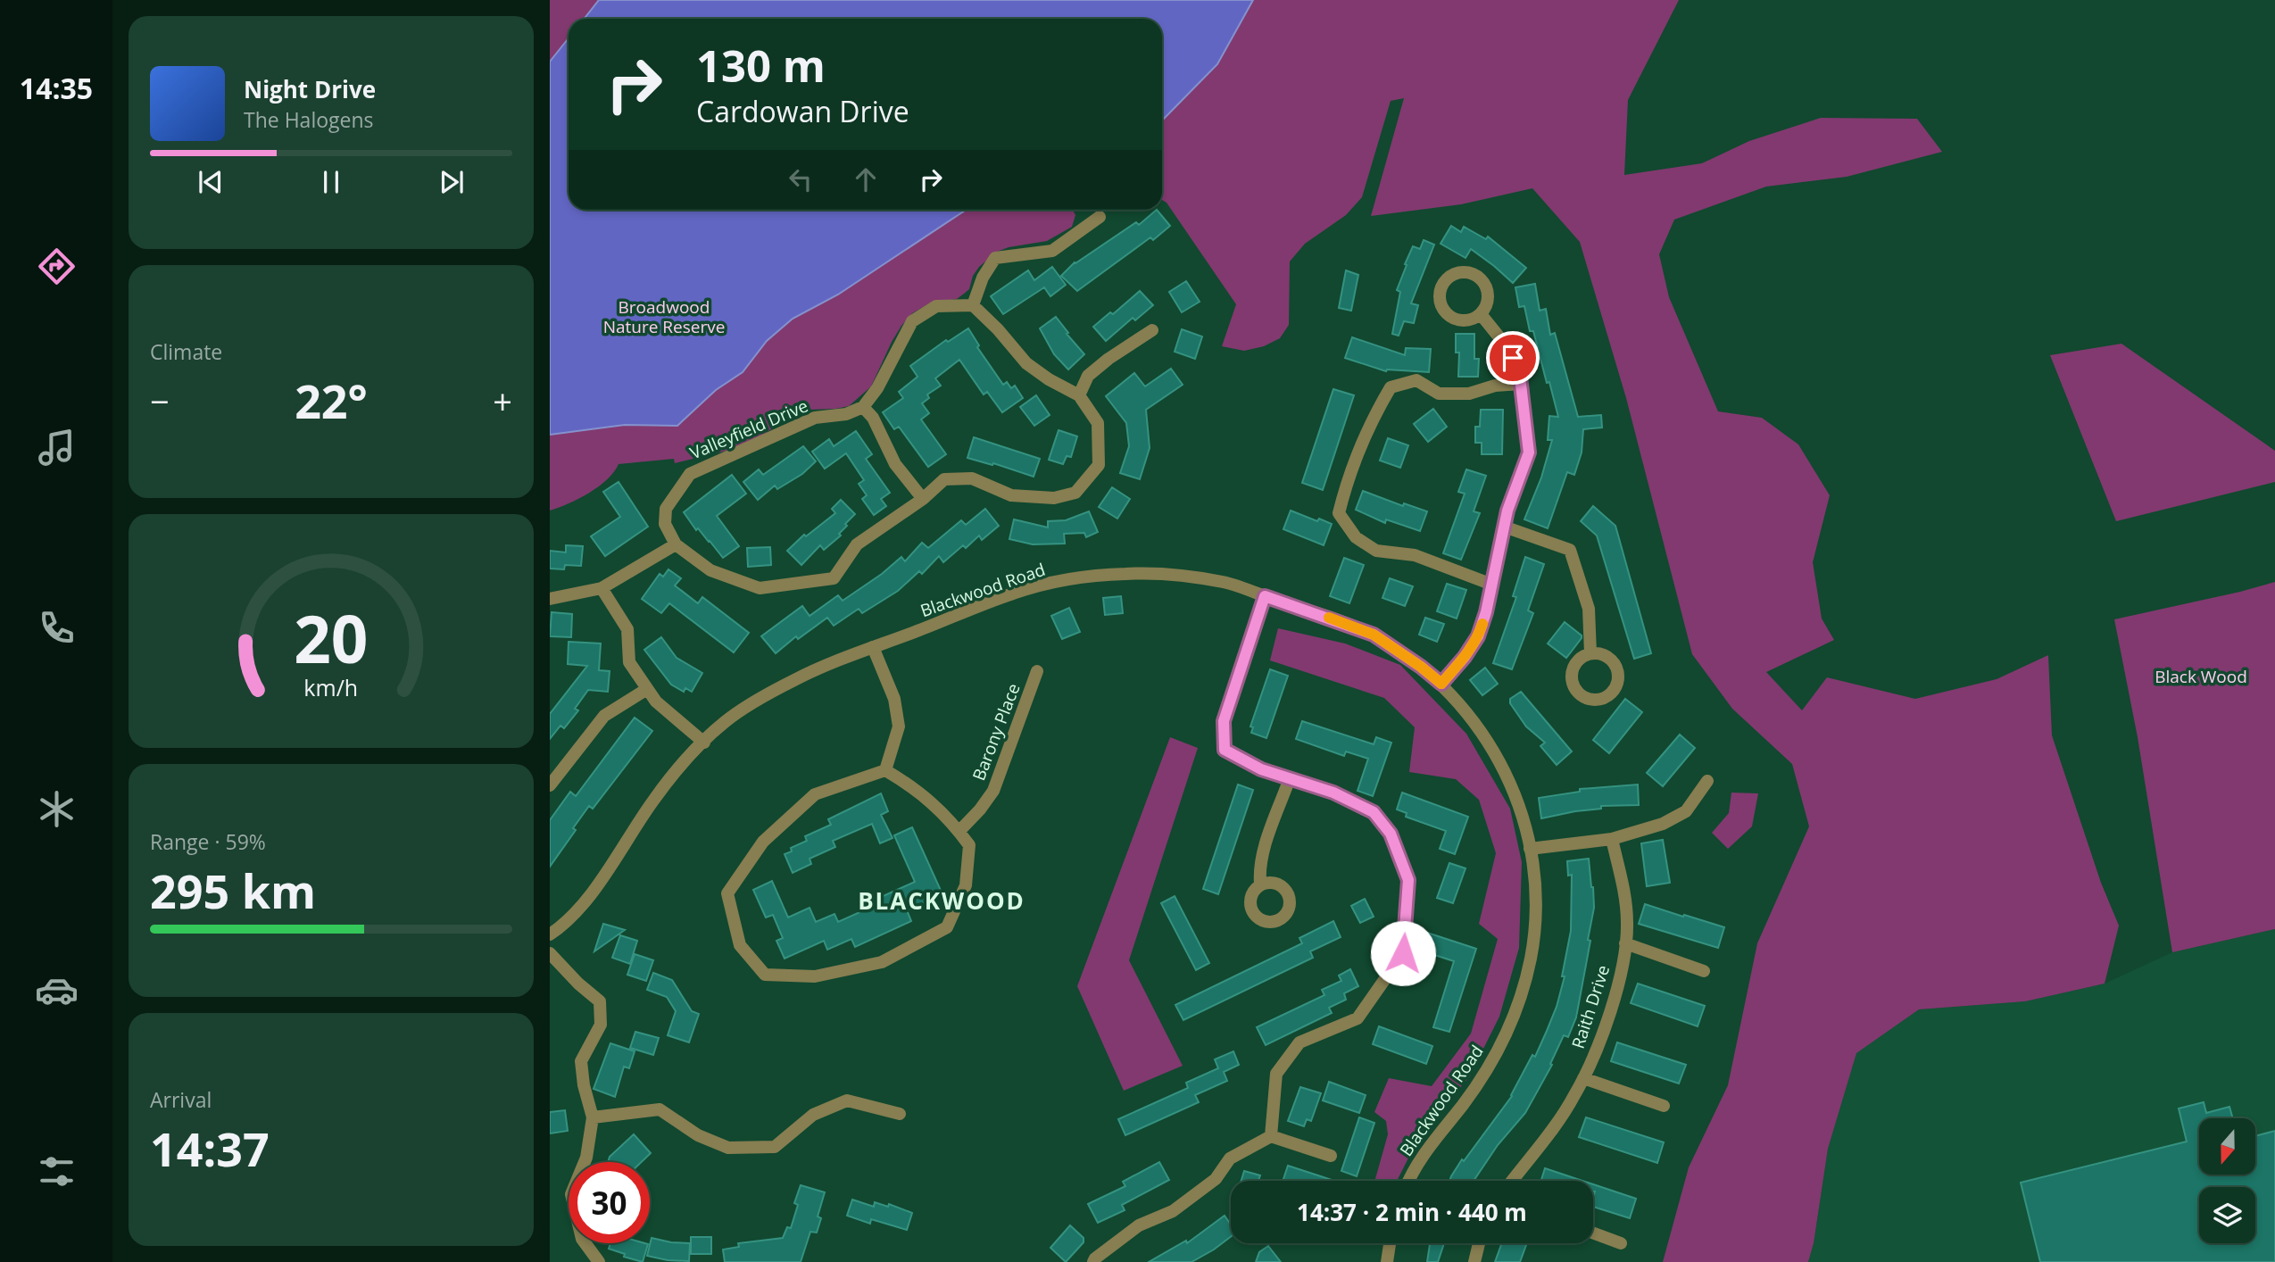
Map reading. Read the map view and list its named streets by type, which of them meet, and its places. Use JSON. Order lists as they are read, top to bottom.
{
  "streets": {
    "street": [
      "Valleyfield Drive",
      "Blackwood Road",
      "Barony Place",
      "Raith Drive"
    ]
  },
  "districts": ["BLACKWOOD"],
  "parks": ["Broadwood Nature Reserve", "Black Wood"],
  "north": "bottom",
  "page": {
    "tabs": "14:35",
    "turn": ["130 m", "Cardowan Drive"],
    "song": ["Night Drive", "The Halogens"],
    "tile": [
      "Climate",
      ["Range · 59%", "295 km"],
      ["Arrival", "14:37"]
    ],
    "heat": ["−", "22°", "+"],
    "limit": "30",
    "trip": "14:37 · 2 min · 440 m",
    "gauge": ["20", "km/h"]
  }
}
